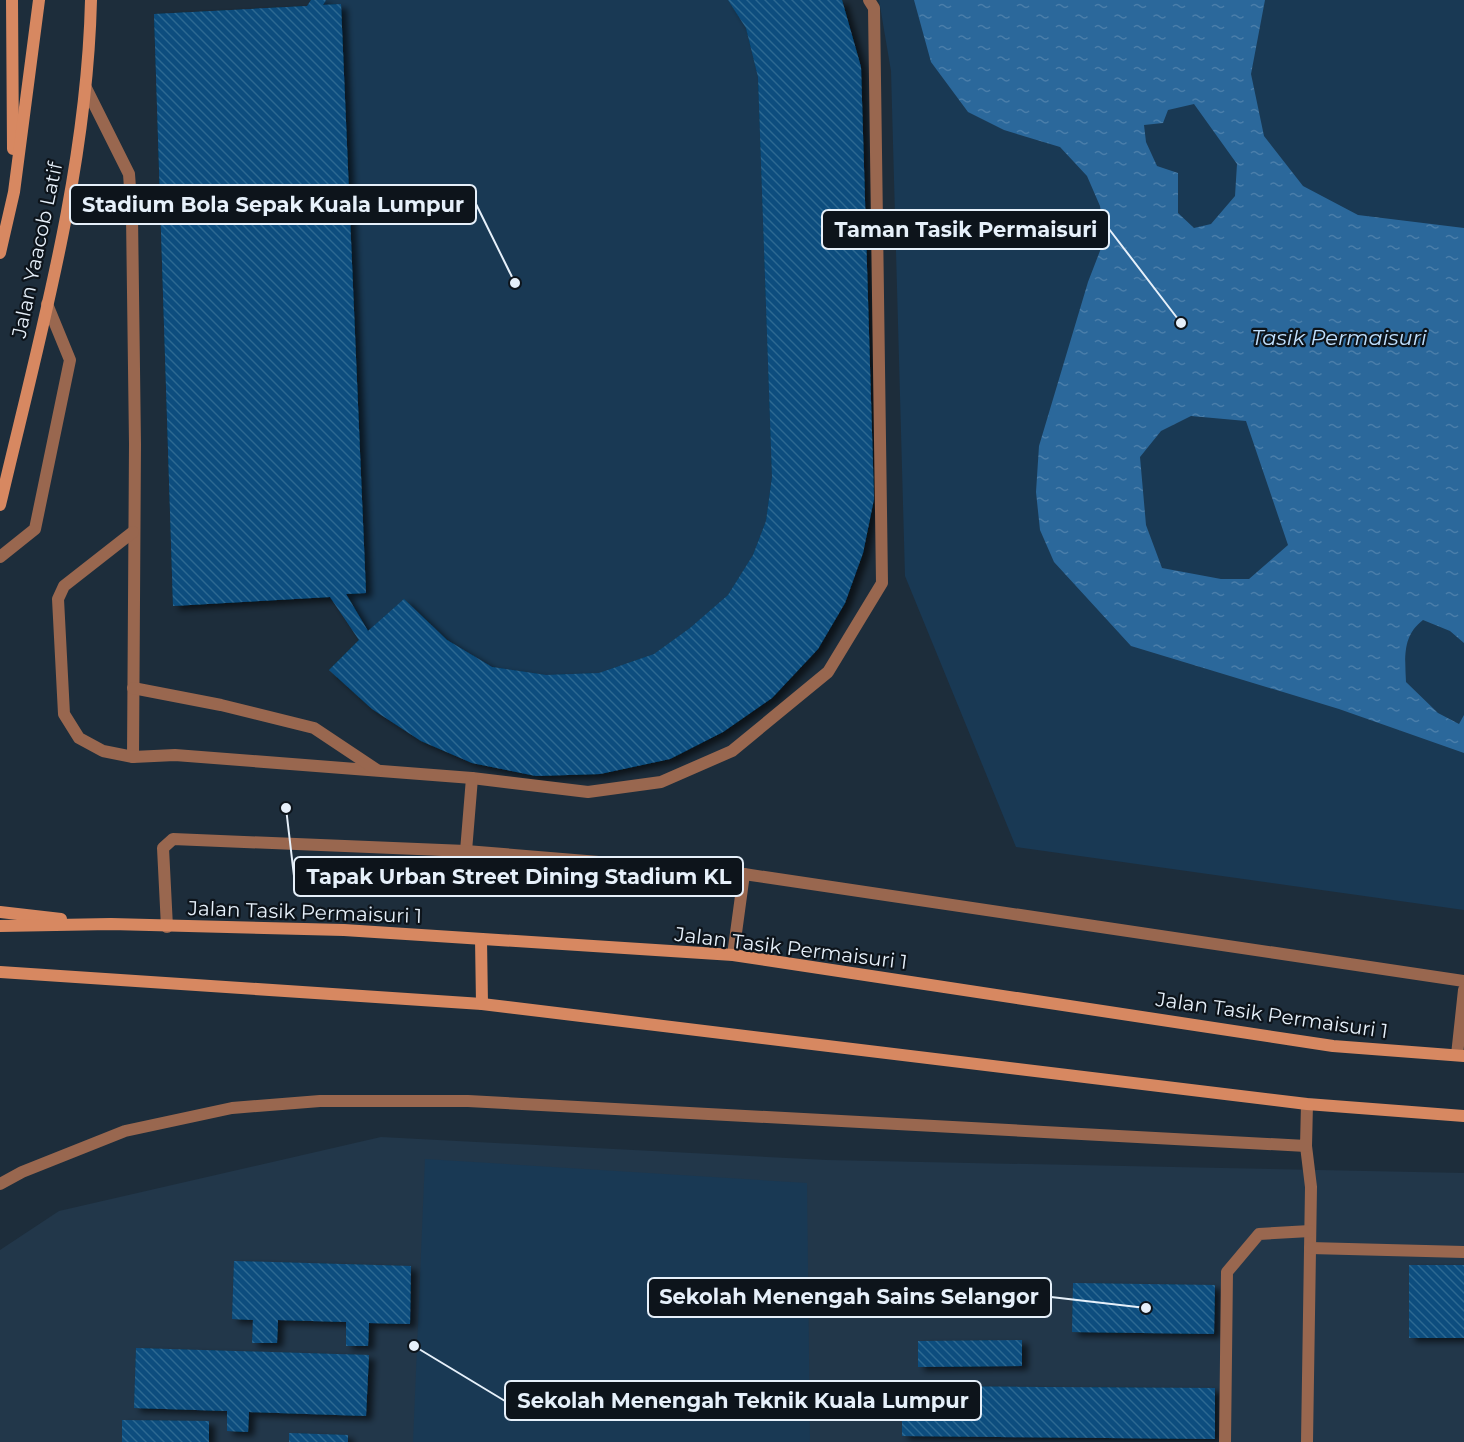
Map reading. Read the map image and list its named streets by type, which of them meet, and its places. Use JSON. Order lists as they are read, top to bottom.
{
  "streets": {
    "main road": ["Jalan Yaacob Latif", "Jalan Tasik Permaisuri 1"]
  },
  "water": ["Tasik Permaisuri"],
  "places": [
    "Stadium Bola Sepak Kuala Lumpur",
    "Taman Tasik Permaisuri",
    "Tapak Urban Street Dining Stadium KL",
    "Sekolah Menengah Sains Selangor",
    "Sekolah Menengah Teknik Kuala Lumpur"
  ]
}
